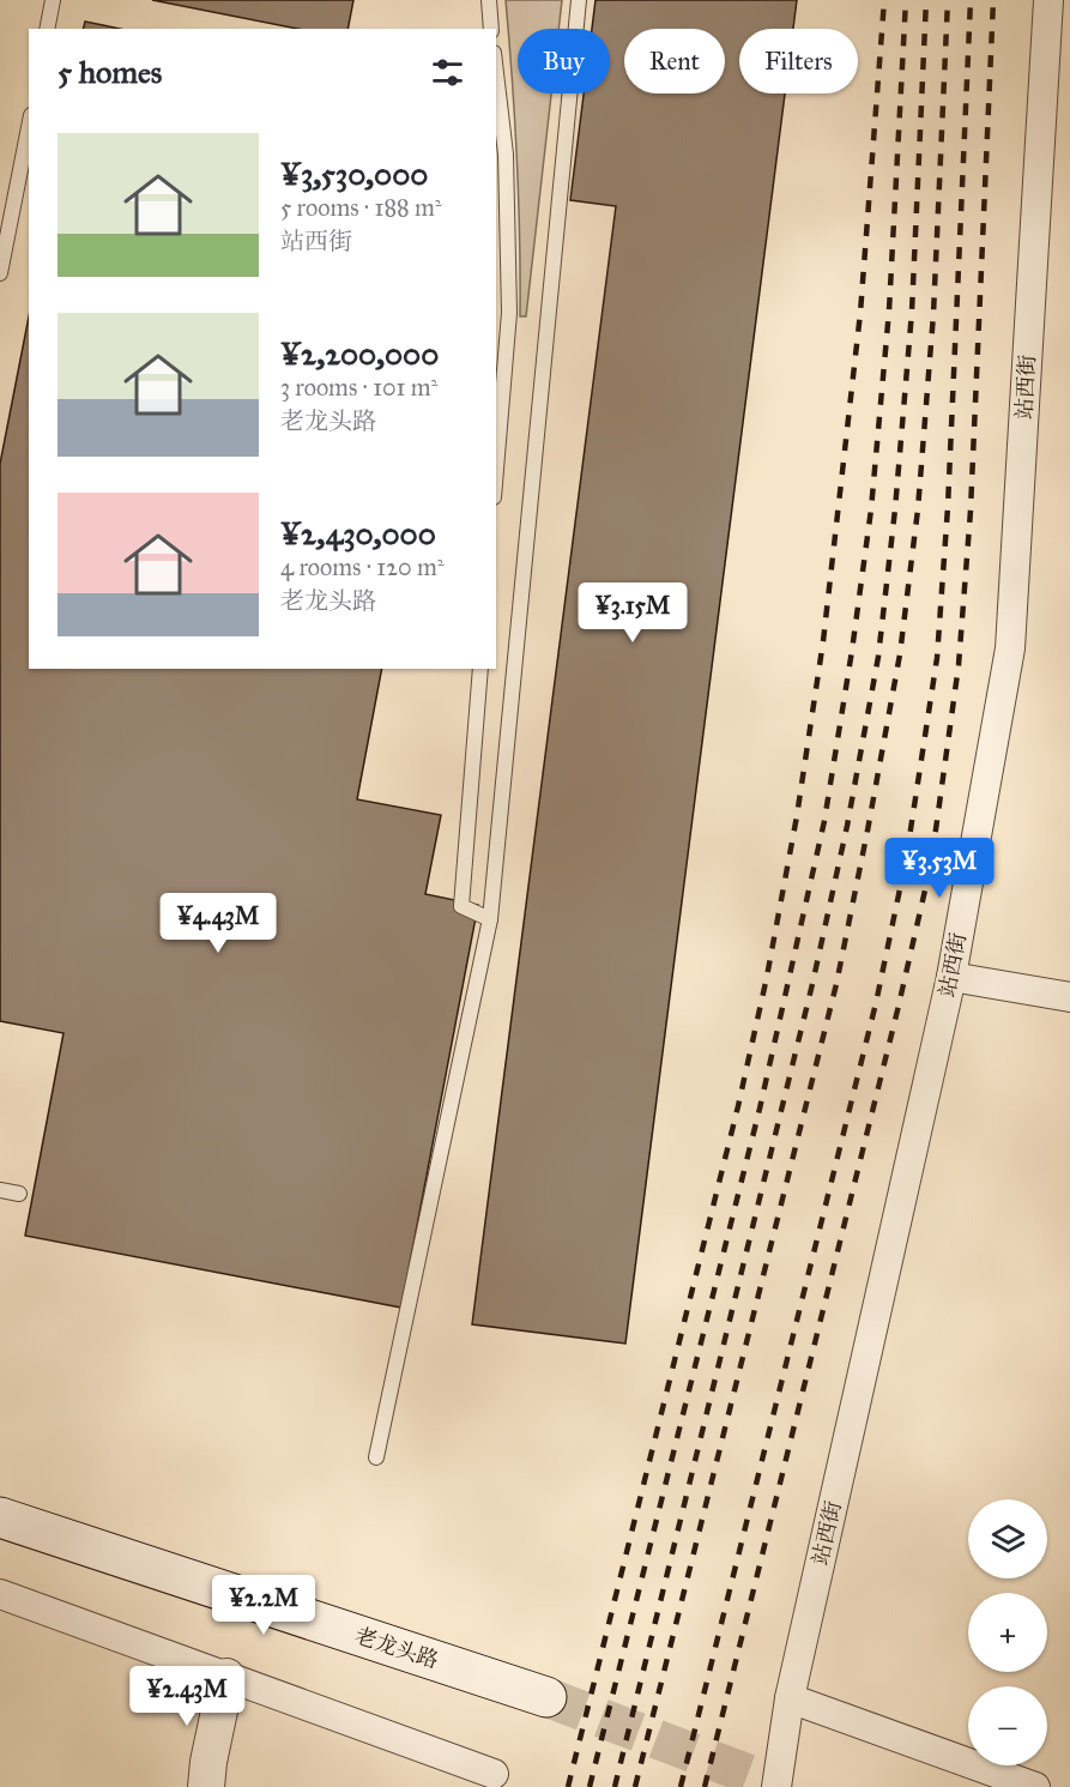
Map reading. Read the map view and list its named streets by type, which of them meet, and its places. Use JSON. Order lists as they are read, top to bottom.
{
  "streets": {
    "main road": ["老龙头路"],
    "street": ["站西街"]
  },
  "page": {
    "chip": ["Buy", "Rent", "Filters"],
    "heading": "5 homes",
    "list": [
      {
        "name": "¥3,530,000",
        "note": "5 rooms · 188 m² · 站西街"
      },
      {
        "name": "¥2,200,000",
        "note": "3 rooms · 101 m² · 老龙头路"
      },
      {
        "name": "¥2,430,000",
        "note": "4 rooms · 120 m² · 老龙头路"
      }
    ],
    "price": [
      "¥3.15M",
      "¥3.53M",
      "¥4.43M",
      "¥2.2M",
      "¥2.43M"
    ],
    "map_buttons": ["+", "−"]
  }
}
